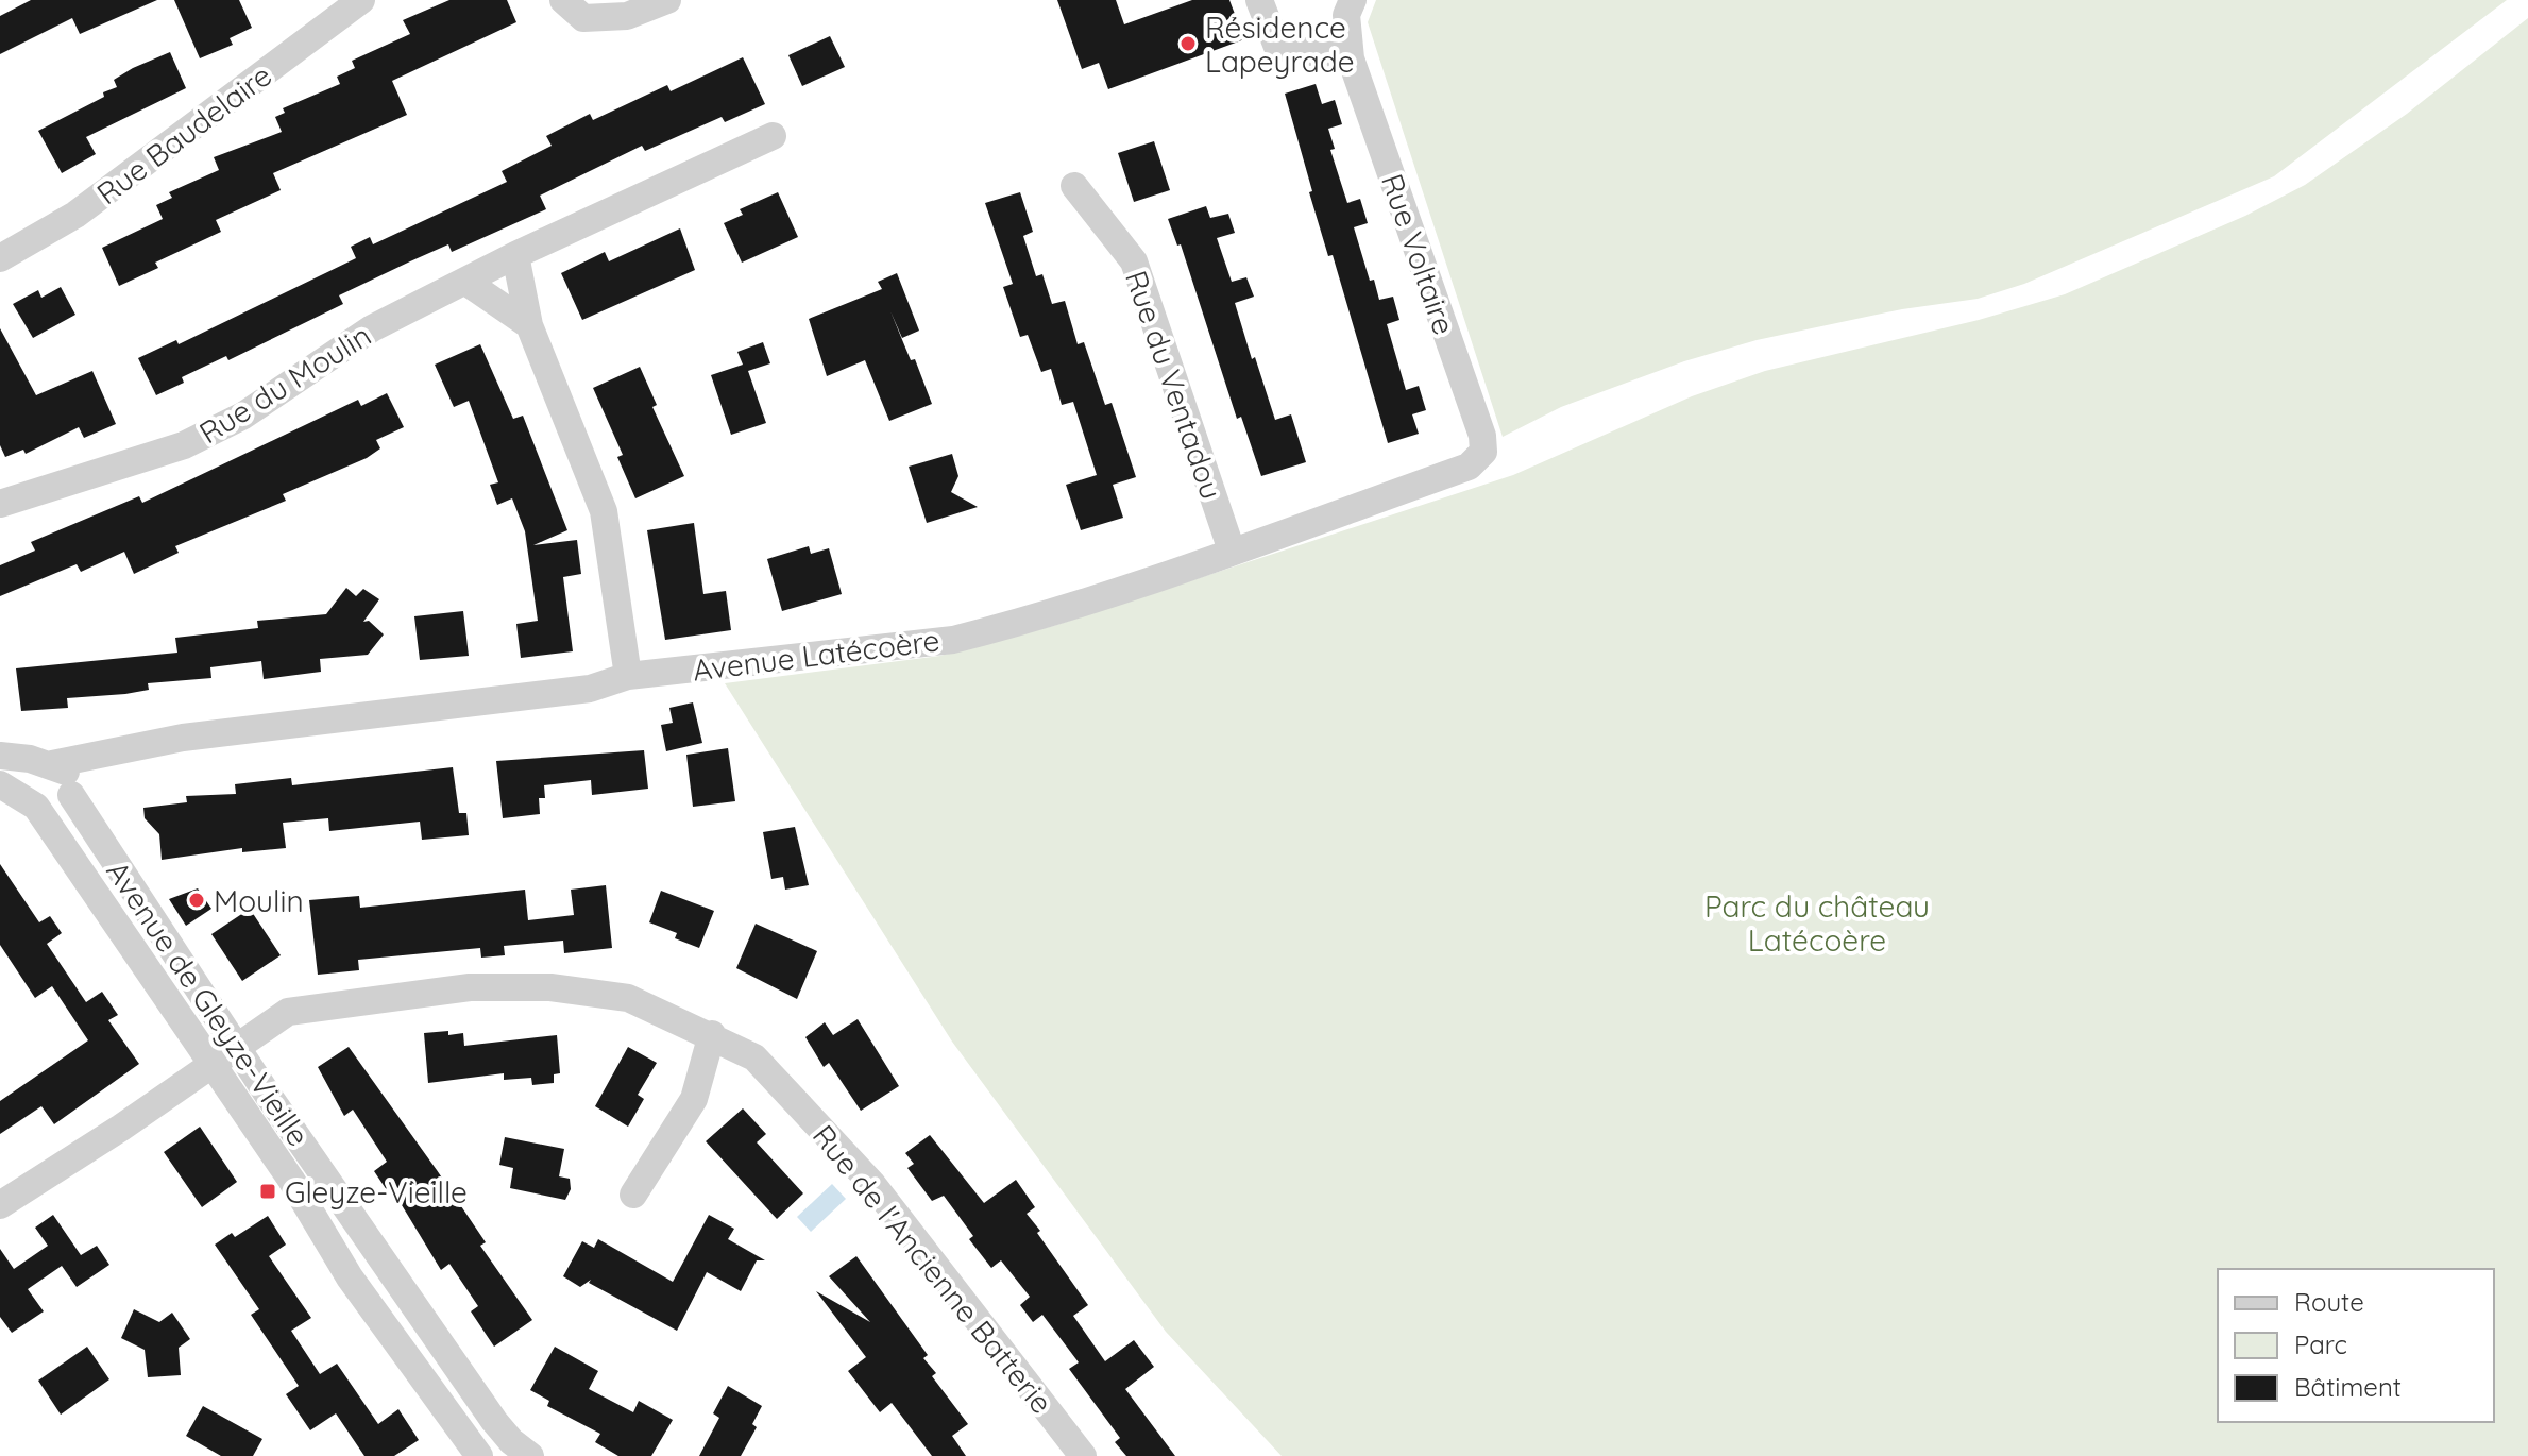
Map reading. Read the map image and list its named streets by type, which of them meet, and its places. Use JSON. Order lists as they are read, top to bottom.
{
  "streets": {
    "street": [
      "Rue Baudelaire",
      "Rue Voltaire",
      "Rue du Moulin",
      "Rue du Ventadou",
      "Avenue Latécoère",
      "Avenue de Gleyze-Vieille",
      "Rue de l'Ancienne Batterie"
    ]
  },
  "crossings": [
    ["Rue Voltaire", "Avenue Latécoère"],
    ["Rue du Ventadou", "Avenue Latécoère"],
    ["Avenue Latécoère", "Avenue de Gleyze-Vieille"],
    ["Avenue de Gleyze-Vieille", "Rue de l'Ancienne Batterie"]
  ],
  "parks": ["Parc du château Latécoère"],
  "places": {
    "other": ["Résidence Lapeyrade", "Moulin"],
    "transit": ["Gleyze-Vieille"]
  },
  "legend": ["Route", "Parc", "Bâtiment"]
}
